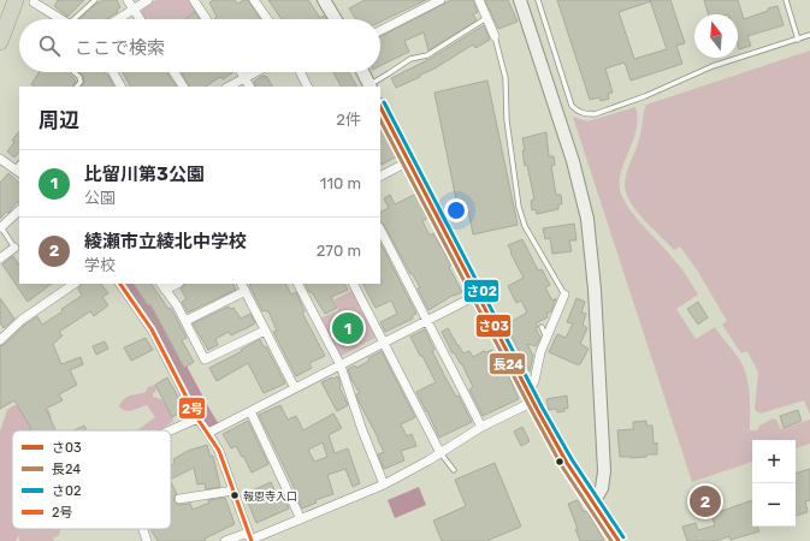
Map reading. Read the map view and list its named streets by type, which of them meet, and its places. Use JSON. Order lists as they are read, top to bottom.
{
  "places": ["報恩寺入口"],
  "lines": [
    "transit line さ02",
    "transit line さ03",
    "transit line 長24",
    "transit line 2号"
  ],
  "legend": [
    "さ03",
    "長24",
    "さ02",
    "2号"
  ],
  "north": "top",
  "page": {
    "search": "ここで検索",
    "heading": ["周辺", "2件"],
    "list": [
      {
        "mark": "1",
        "name": "比留川第3公園",
        "note": "公園",
        "value": "110 m"
      },
      {
        "mark": "2",
        "name": "綾瀬市立綾北中学校",
        "note": "学校",
        "value": "270 m"
      }
    ],
    "pins": ["1", "2"],
    "map_buttons": ["+", "−"]
  }
}
